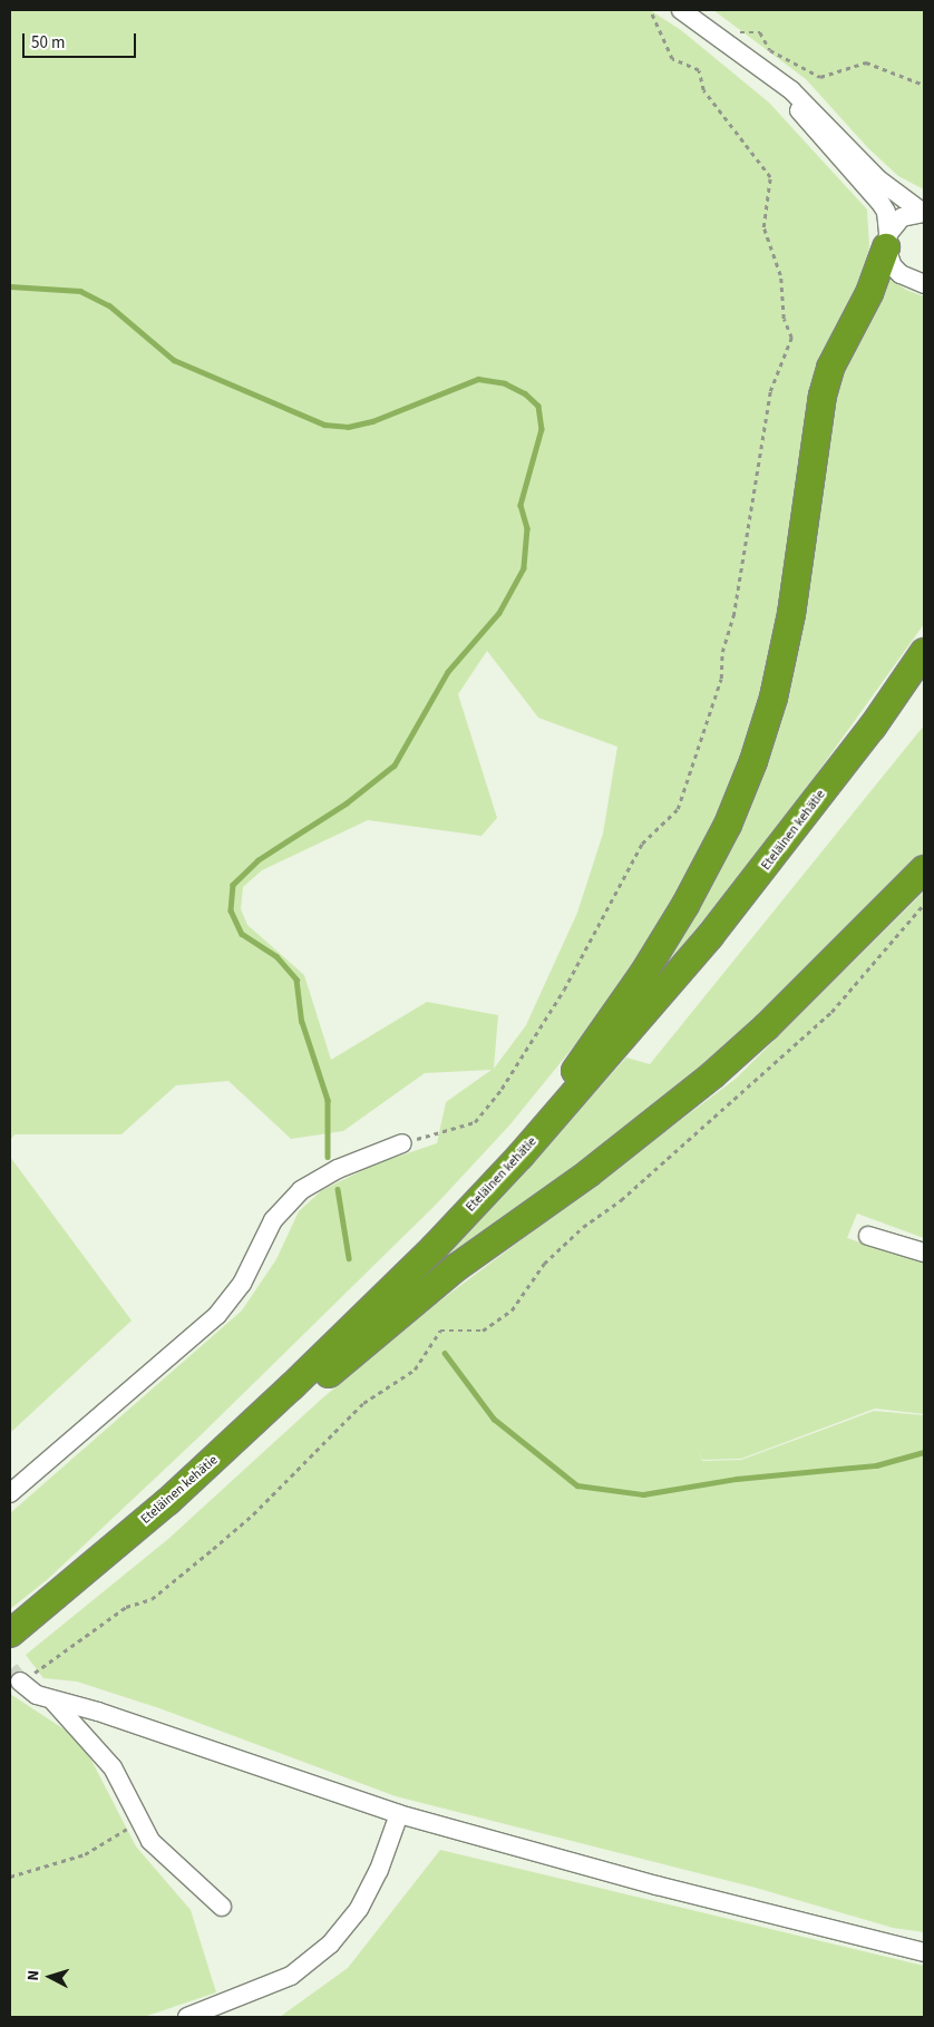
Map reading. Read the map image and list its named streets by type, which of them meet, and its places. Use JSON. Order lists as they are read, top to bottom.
{
  "streets": {
    "highway": ["Eteläinen kehätie"]
  },
  "scale_bar": "50 m",
  "north": "left"
}
